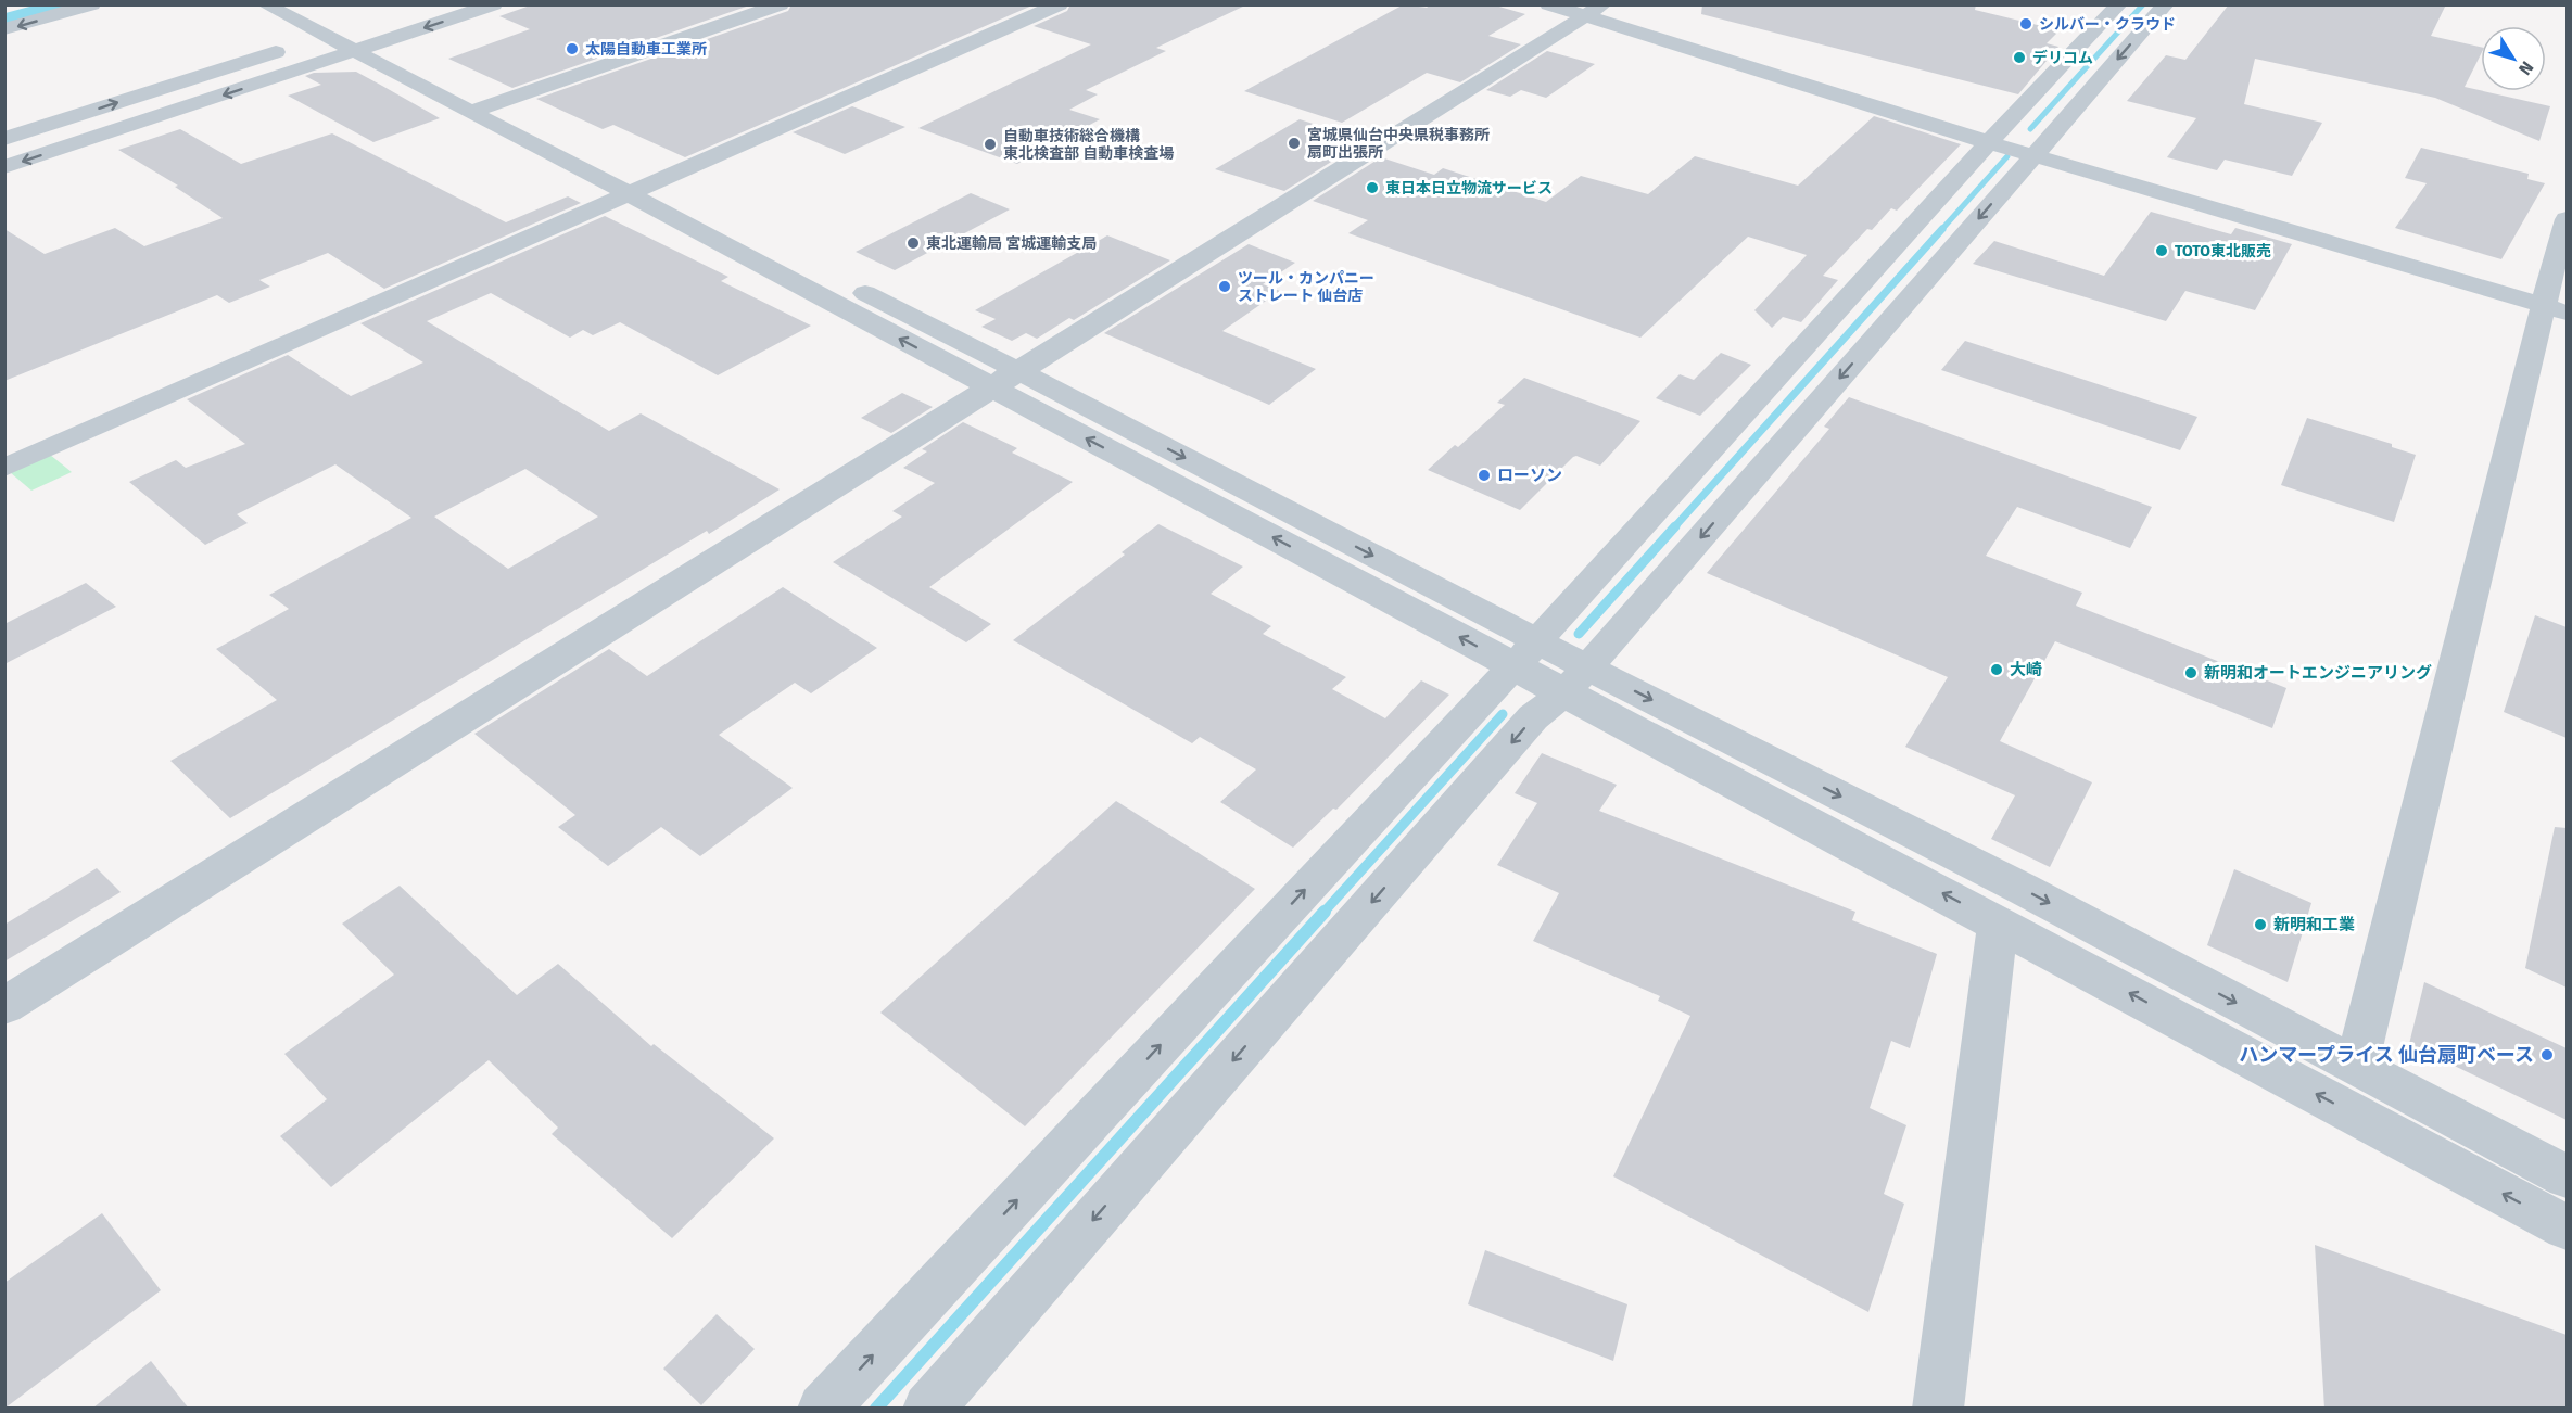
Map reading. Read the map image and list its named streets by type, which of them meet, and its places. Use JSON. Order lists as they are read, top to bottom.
{
  "places": [
    "シルバー・クラウド",
    "太陽自動車工業所",
    "デリコム",
    "宮城県仙台中央県税事務所 扇町出張所",
    "自動車技術総合機構 東北検査部 自動車検査場",
    "東日本日立物流サービス",
    "東北運輸局 宮城運輸支局",
    "TOTO東北販売",
    "ツール・カンパニー ストレート 仙台店",
    "ローソン",
    "大崎",
    "新明和オートエンジニアリング",
    "新明和工業",
    "ハンマープライス 仙台扇町ベース"
  ],
  "north": "bottom right"
}
